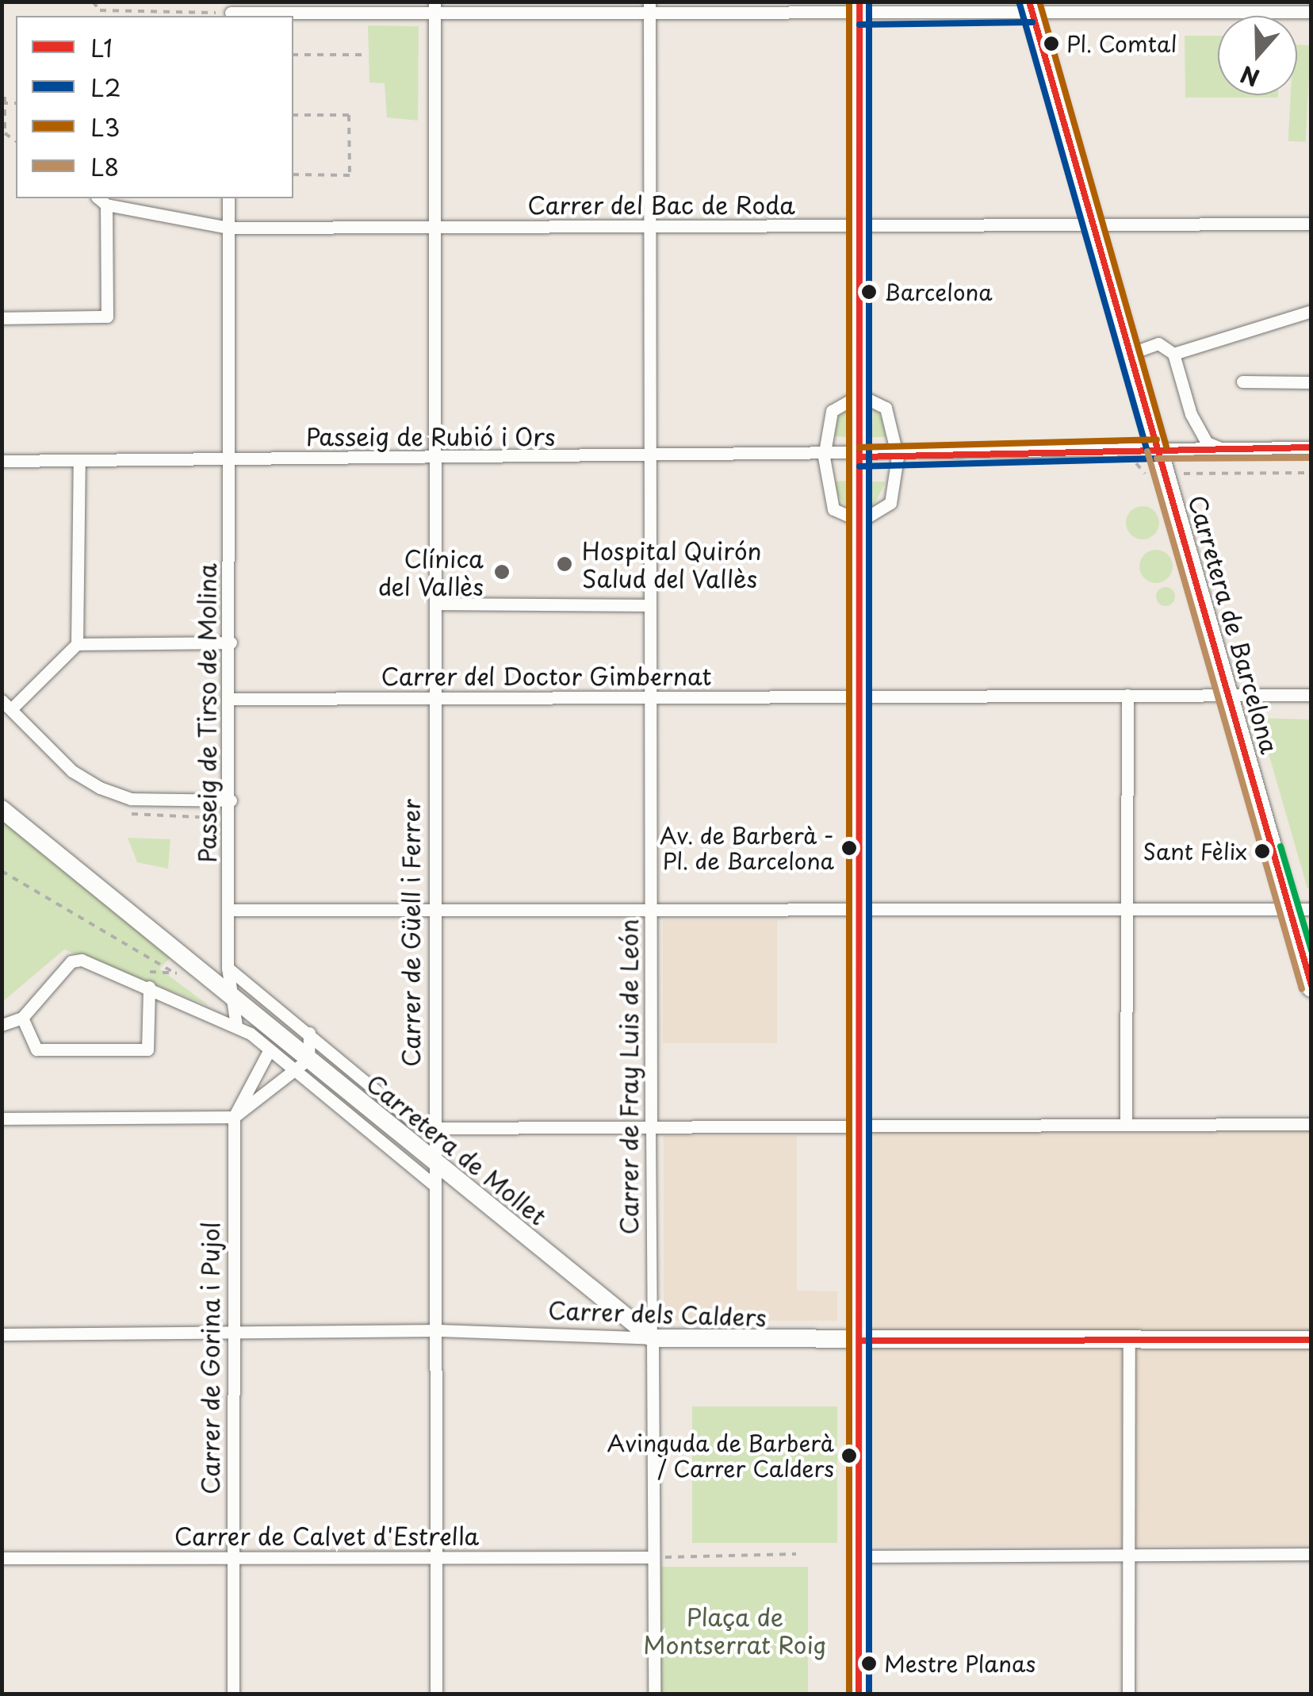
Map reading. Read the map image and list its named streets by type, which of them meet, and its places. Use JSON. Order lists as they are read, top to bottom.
{
  "streets": {
    "main road": ["Carretera de Barcelona", "Carretera de Mollet", "Carrer dels Calders"],
    "street": [
      "Carrer del Bac de Roda",
      "Passeig de Rubió i Ors",
      "Carrer del Doctor Gimbernat",
      "Passeig de Tirso de Molina",
      "Carrer de Güell i Ferrer",
      "Carrer de Fray Luis de León",
      "Carrer de Gorina i Pujol",
      "Carrer de Calvet d'Estrella"
    ]
  },
  "crossings": [
    ["Carrer del Bac de Roda", "Carretera de Barcelona"],
    ["Carrer del Bac de Roda", "Passeig de Tirso de Molina"],
    ["Carrer del Bac de Roda", "Carrer de Güell i Ferrer"],
    ["Carrer del Bac de Roda", "Carrer de Fray Luis de León"],
    ["Passeig de Rubió i Ors", "Carretera de Barcelona"],
    ["Passeig de Rubió i Ors", "Passeig de Tirso de Molina"],
    ["Passeig de Rubió i Ors", "Carrer de Güell i Ferrer"],
    ["Passeig de Rubió i Ors", "Carrer de Fray Luis de León"],
    ["Carretera de Barcelona", "Carrer del Doctor Gimbernat"],
    ["Carrer del Doctor Gimbernat", "Passeig de Tirso de Molina"],
    ["Carrer del Doctor Gimbernat", "Carrer de Güell i Ferrer"],
    ["Carrer del Doctor Gimbernat", "Carrer de Fray Luis de León"],
    ["Passeig de Tirso de Molina", "Carretera de Mollet"],
    ["Carrer de Güell i Ferrer", "Carretera de Mollet"],
    ["Carrer de Güell i Ferrer", "Carrer dels Calders"],
    ["Carrer de Güell i Ferrer", "Carrer de Calvet d'Estrella"],
    ["Carrer de Fray Luis de León", "Carretera de Mollet"],
    ["Carrer de Fray Luis de León", "Carrer dels Calders"],
    ["Carrer de Fray Luis de León", "Carrer de Calvet d'Estrella"],
    ["Carretera de Mollet", "Carrer dels Calders"],
    ["Carrer dels Calders", "Carrer de Gorina i Pujol"],
    ["Carrer de Gorina i Pujol", "Carrer de Calvet d'Estrella"]
  ],
  "parks": ["Plaça de Montserrat Roig"],
  "places": [
    "Pl. Comtal",
    "Barcelona",
    "Hospital Quirón Salud del Vallès",
    "Clínica del Vallès",
    "Av. de Barberà - Pl. de Barcelona",
    "Sant Fèlix",
    "Avinguda de Barberà / Carrer Calders",
    "Mestre Planas"
  ],
  "lines": [
    "transit line L1",
    "transit line L2",
    "transit line L3",
    "transit line L8"
  ],
  "legend": [
    "L1",
    "L2",
    "L3",
    "L8"
  ],
  "north": "bottom"
}
